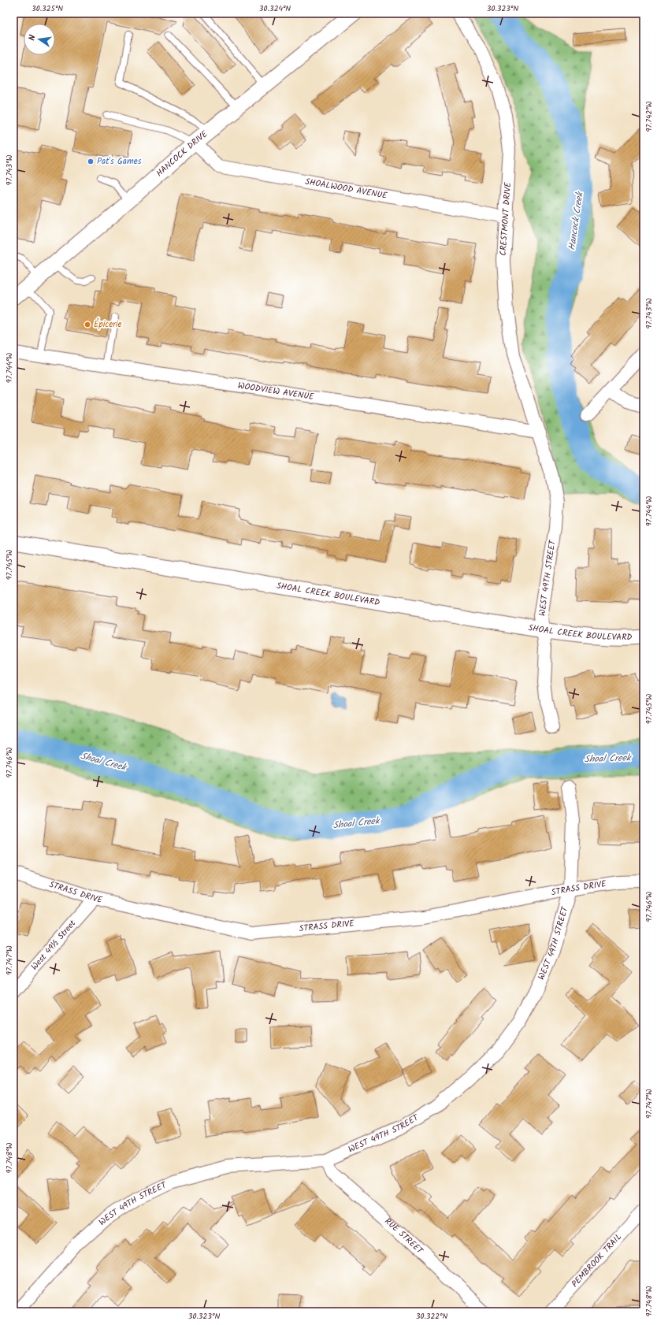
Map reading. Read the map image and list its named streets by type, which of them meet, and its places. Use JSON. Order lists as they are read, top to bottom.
{
  "streets": {
    "street": [
      "HANCOCK DRIVE",
      "SHOALWOOD AVENUE",
      "CRESTMONT DRIVE",
      "WOODVIEW AVENUE",
      "WEST 49TH STREET",
      "SHOAL CREEK BOULEVARD",
      "STRASS DRIVE",
      "West 49½ Street",
      "RUE STREET",
      "PEMBROOK TRAIL"
    ]
  },
  "crossings": [
    ["HANCOCK DRIVE", "SHOALWOOD AVENUE"],
    ["SHOALWOOD AVENUE", "CRESTMONT DRIVE"],
    ["CRESTMONT DRIVE", "WOODVIEW AVENUE"],
    ["CRESTMONT DRIVE", "WEST 49TH STREET"],
    ["WOODVIEW AVENUE", "WEST 49TH STREET"],
    ["WEST 49TH STREET", "SHOAL CREEK BOULEVARD"],
    ["WEST 49TH STREET", "STRASS DRIVE"],
    ["WEST 49TH STREET", "RUE STREET"],
    ["STRASS DRIVE", "West 49½ Street"]
  ],
  "water": ["Hancock Creek", "Shoal Creek"],
  "places": ["Pat's Games", "Épicerie"],
  "north": "left",
  "coordinates": [
    "30.325°N",
    "30.324°N",
    "30.323°N",
    "97.742°W",
    "97.743°W",
    "97.744°W",
    "97.745°W",
    "97.746°W",
    "97.747°W",
    "97.748°W",
    "30.322°N"
  ]
}
